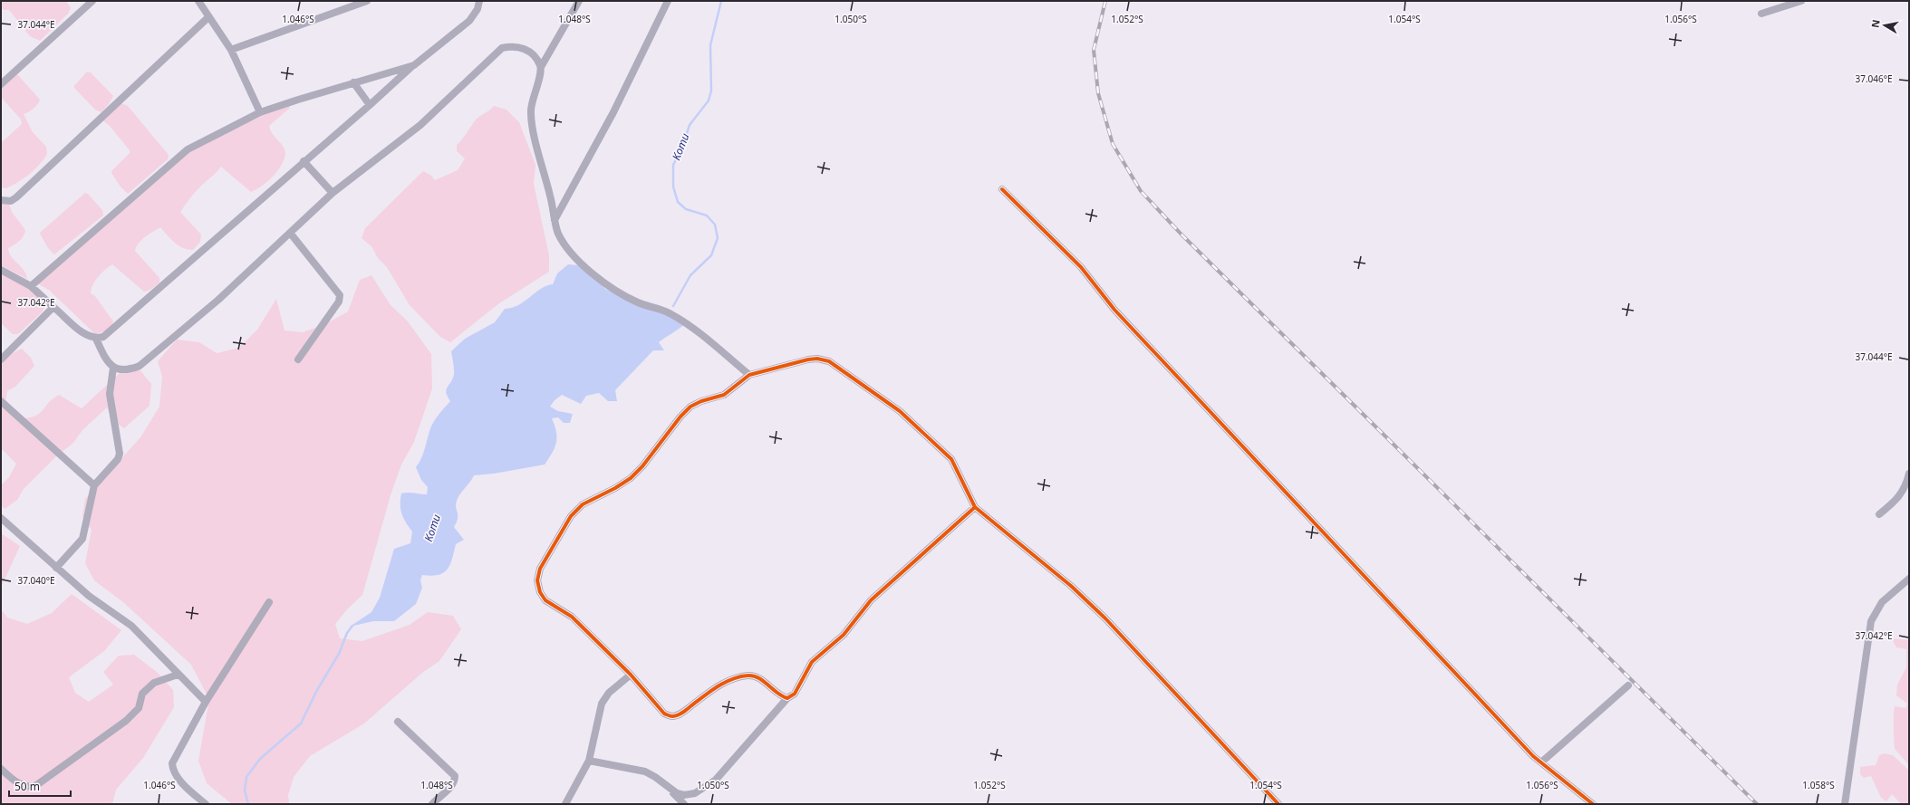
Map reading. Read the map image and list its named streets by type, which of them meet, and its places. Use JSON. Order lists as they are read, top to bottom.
{
  "water": ["Komu"],
  "scale_bar": "50 m",
  "north": "left",
  "coordinates": [
    "1.046°S",
    "1.048°S",
    "1.050°S",
    "1.052°S",
    "1.054°S",
    "1.056°S",
    "37.044°E",
    "37.046°E",
    "37.042°E",
    "37.040°E",
    "1.058°S"
  ]
}
